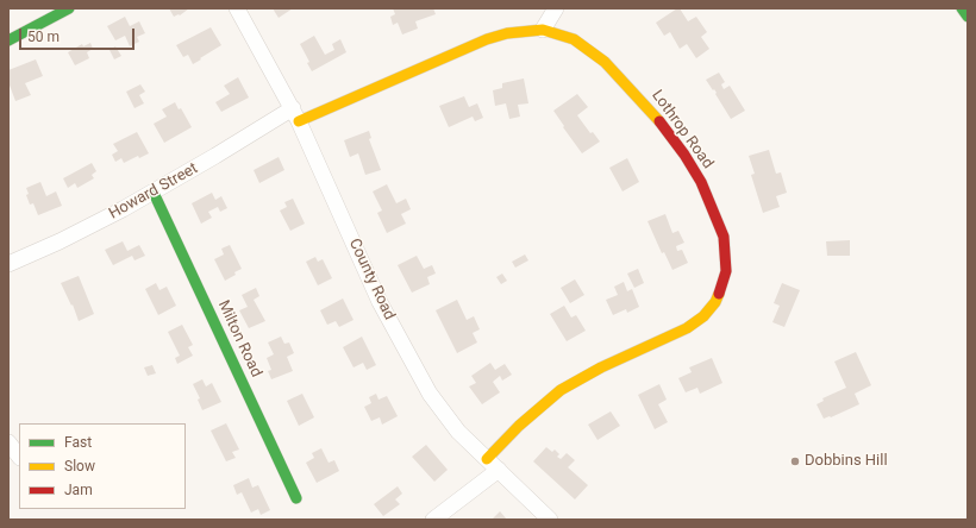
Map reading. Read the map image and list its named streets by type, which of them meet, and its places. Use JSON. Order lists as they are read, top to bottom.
{
  "streets": {
    "main road": ["Lothrop Road", "Milton Road"],
    "street": ["Howard Street", "County Road"]
  },
  "crossings": [
    ["Lothrop Road", "Howard Street"],
    ["Lothrop Road", "County Road"],
    ["Howard Street", "County Road"],
    ["Howard Street", "Milton Road"]
  ],
  "places": ["Dobbins Hill"],
  "legend": ["Fast", "Slow", "Jam"],
  "scale_bar": "50 m"
}
